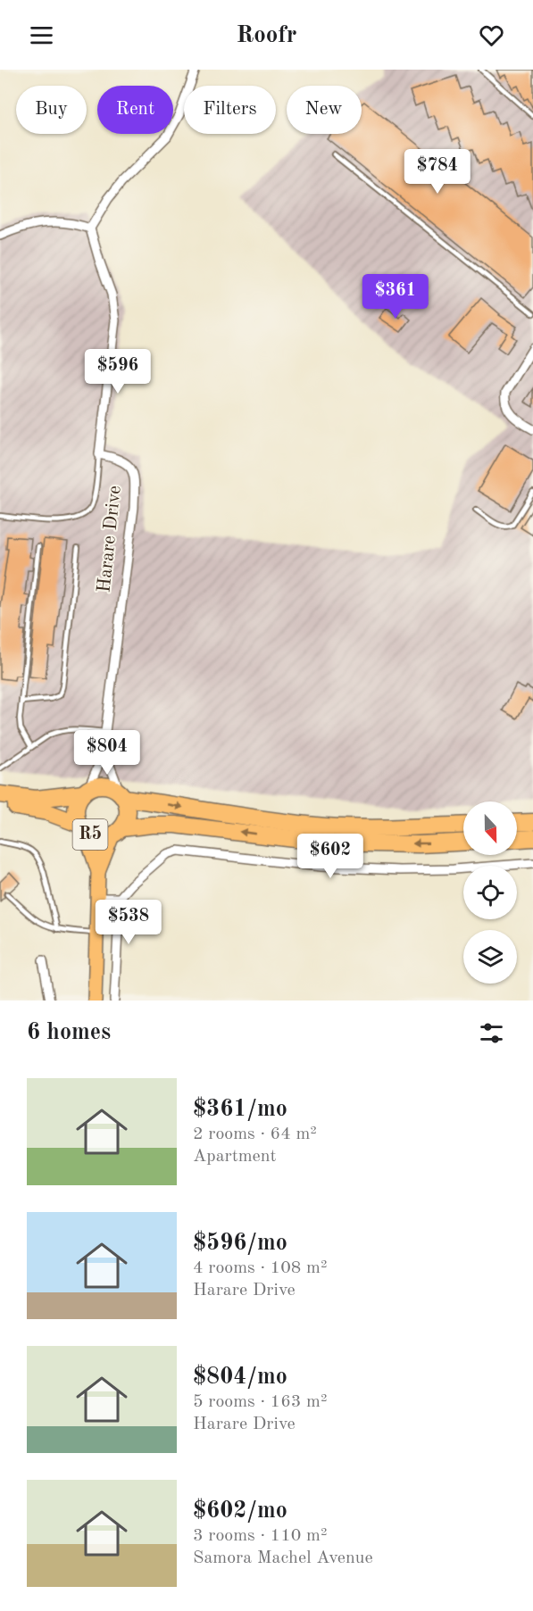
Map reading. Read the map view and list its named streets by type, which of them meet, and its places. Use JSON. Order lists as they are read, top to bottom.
{
  "streets": {
    "highway": ["R5"],
    "street": ["Harare Drive"]
  },
  "crossings": [
    ["Harare Drive", "R5"]
  ],
  "north": "bottom",
  "page": {
    "header": "Roofr",
    "chip": [
      "Buy",
      "Rent",
      "Filters",
      "New"
    ],
    "price": [
      "$784",
      "$361",
      "$596",
      "$804",
      "$602",
      "$538"
    ],
    "heading": "6 homes",
    "list": [
      {
        "name": "$361/mo",
        "note": "2 rooms · 64 m² · Apartment"
      },
      {
        "name": "$596/mo",
        "note": "4 rooms · 108 m² · Harare Drive"
      },
      {
        "name": "$804/mo",
        "note": "5 rooms · 163 m² · Harare Drive"
      },
      {
        "name": "$602/mo",
        "note": "3 rooms · 110 m² · Samora Machel Avenue"
      }
    ]
  }
}
